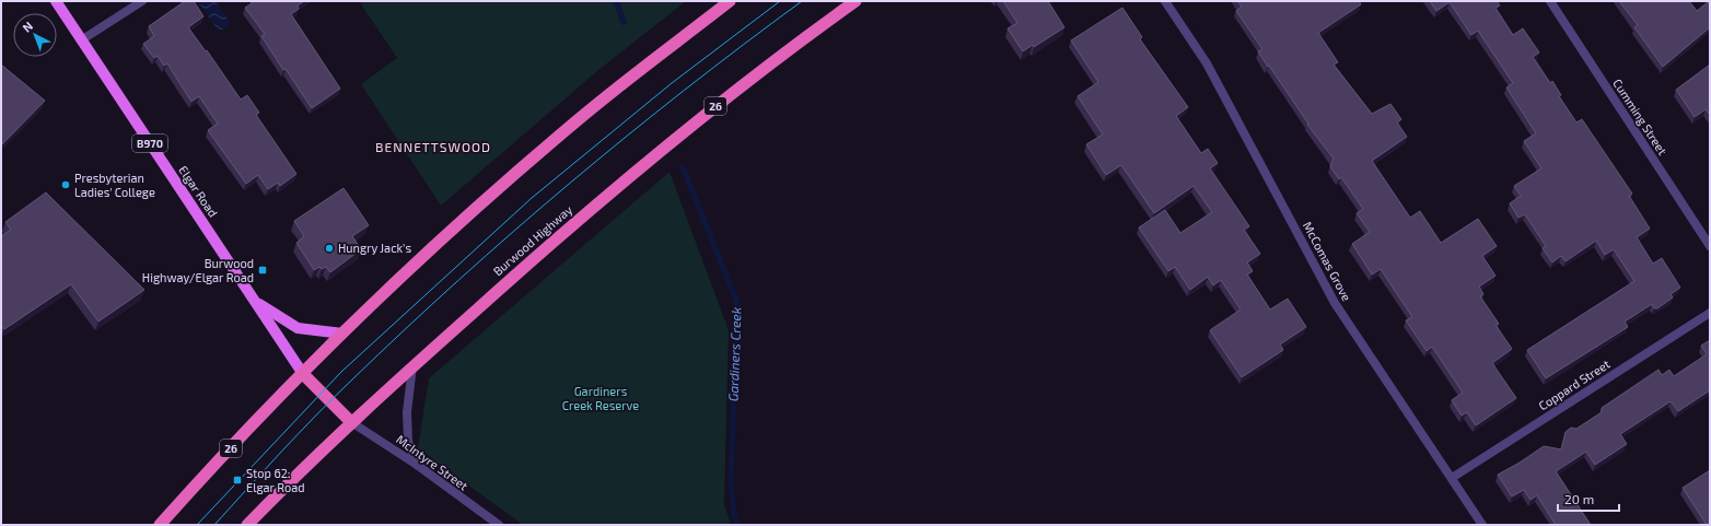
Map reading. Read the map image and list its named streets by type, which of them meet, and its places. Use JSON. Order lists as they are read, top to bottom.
{
  "streets": {
    "highway": ["26", "Burwood Highway"],
    "main road": ["B970", "Elgar Road"],
    "street": [
      "Cumming Street",
      "McComas Grove",
      "Coppard Street",
      "McIntyre Street"
    ]
  },
  "crossings": [
    ["26", "Elgar Road"],
    ["Burwood Highway", "McIntyre Street"],
    ["McComas Grove", "Coppard Street"]
  ],
  "districts": ["BENNETTSWOOD"],
  "water": ["Gardiners Creek"],
  "parks": ["Gardiners Creek Reserve"],
  "places": {
    "other": ["Presbyterian Ladies' College", "Hungry Jack's"],
    "transit": ["Burwood Highway/Elgar Road", "Stop 62: Elgar Road"]
  },
  "scale_bar": "20 m",
  "north": "top left"
}
